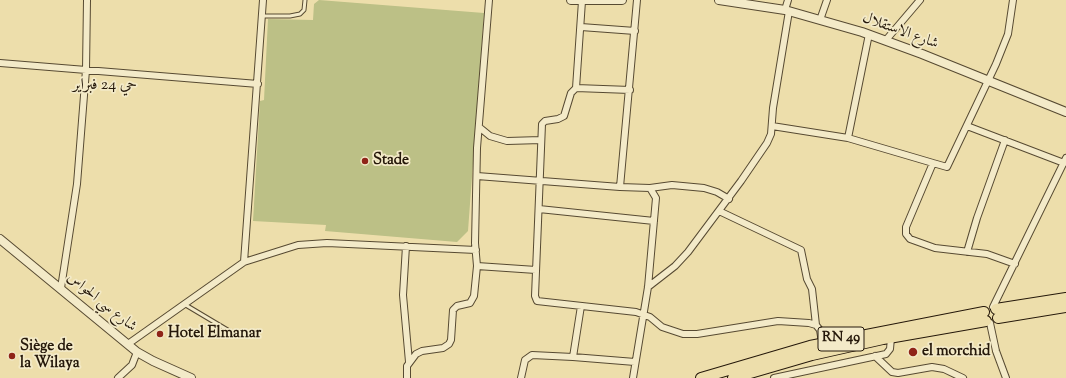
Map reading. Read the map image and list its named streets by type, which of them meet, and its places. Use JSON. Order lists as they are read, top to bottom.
{
  "streets": {
    "main road": ["RN 49"],
    "street": ["شارع الاستقلال", "شارع سي الحواس"]
  },
  "districts": ["حي 24 فبراير"],
  "places": [
    "Stade",
    "Hotel Elmanar",
    "el morchid",
    "Siège de la Wilaya"
  ]
}
